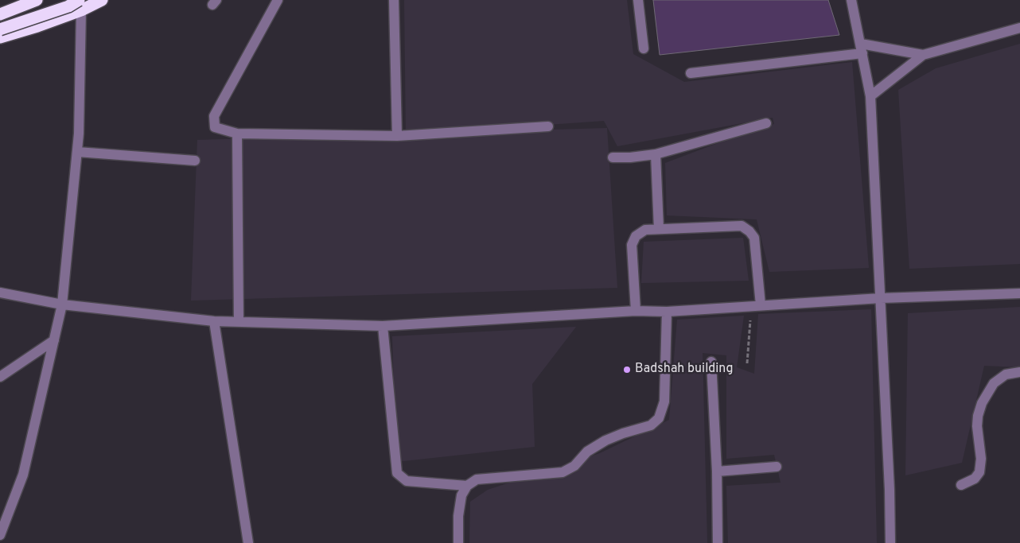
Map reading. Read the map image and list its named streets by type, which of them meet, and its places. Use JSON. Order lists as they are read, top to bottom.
{
  "places": ["Badshah building"]
}
